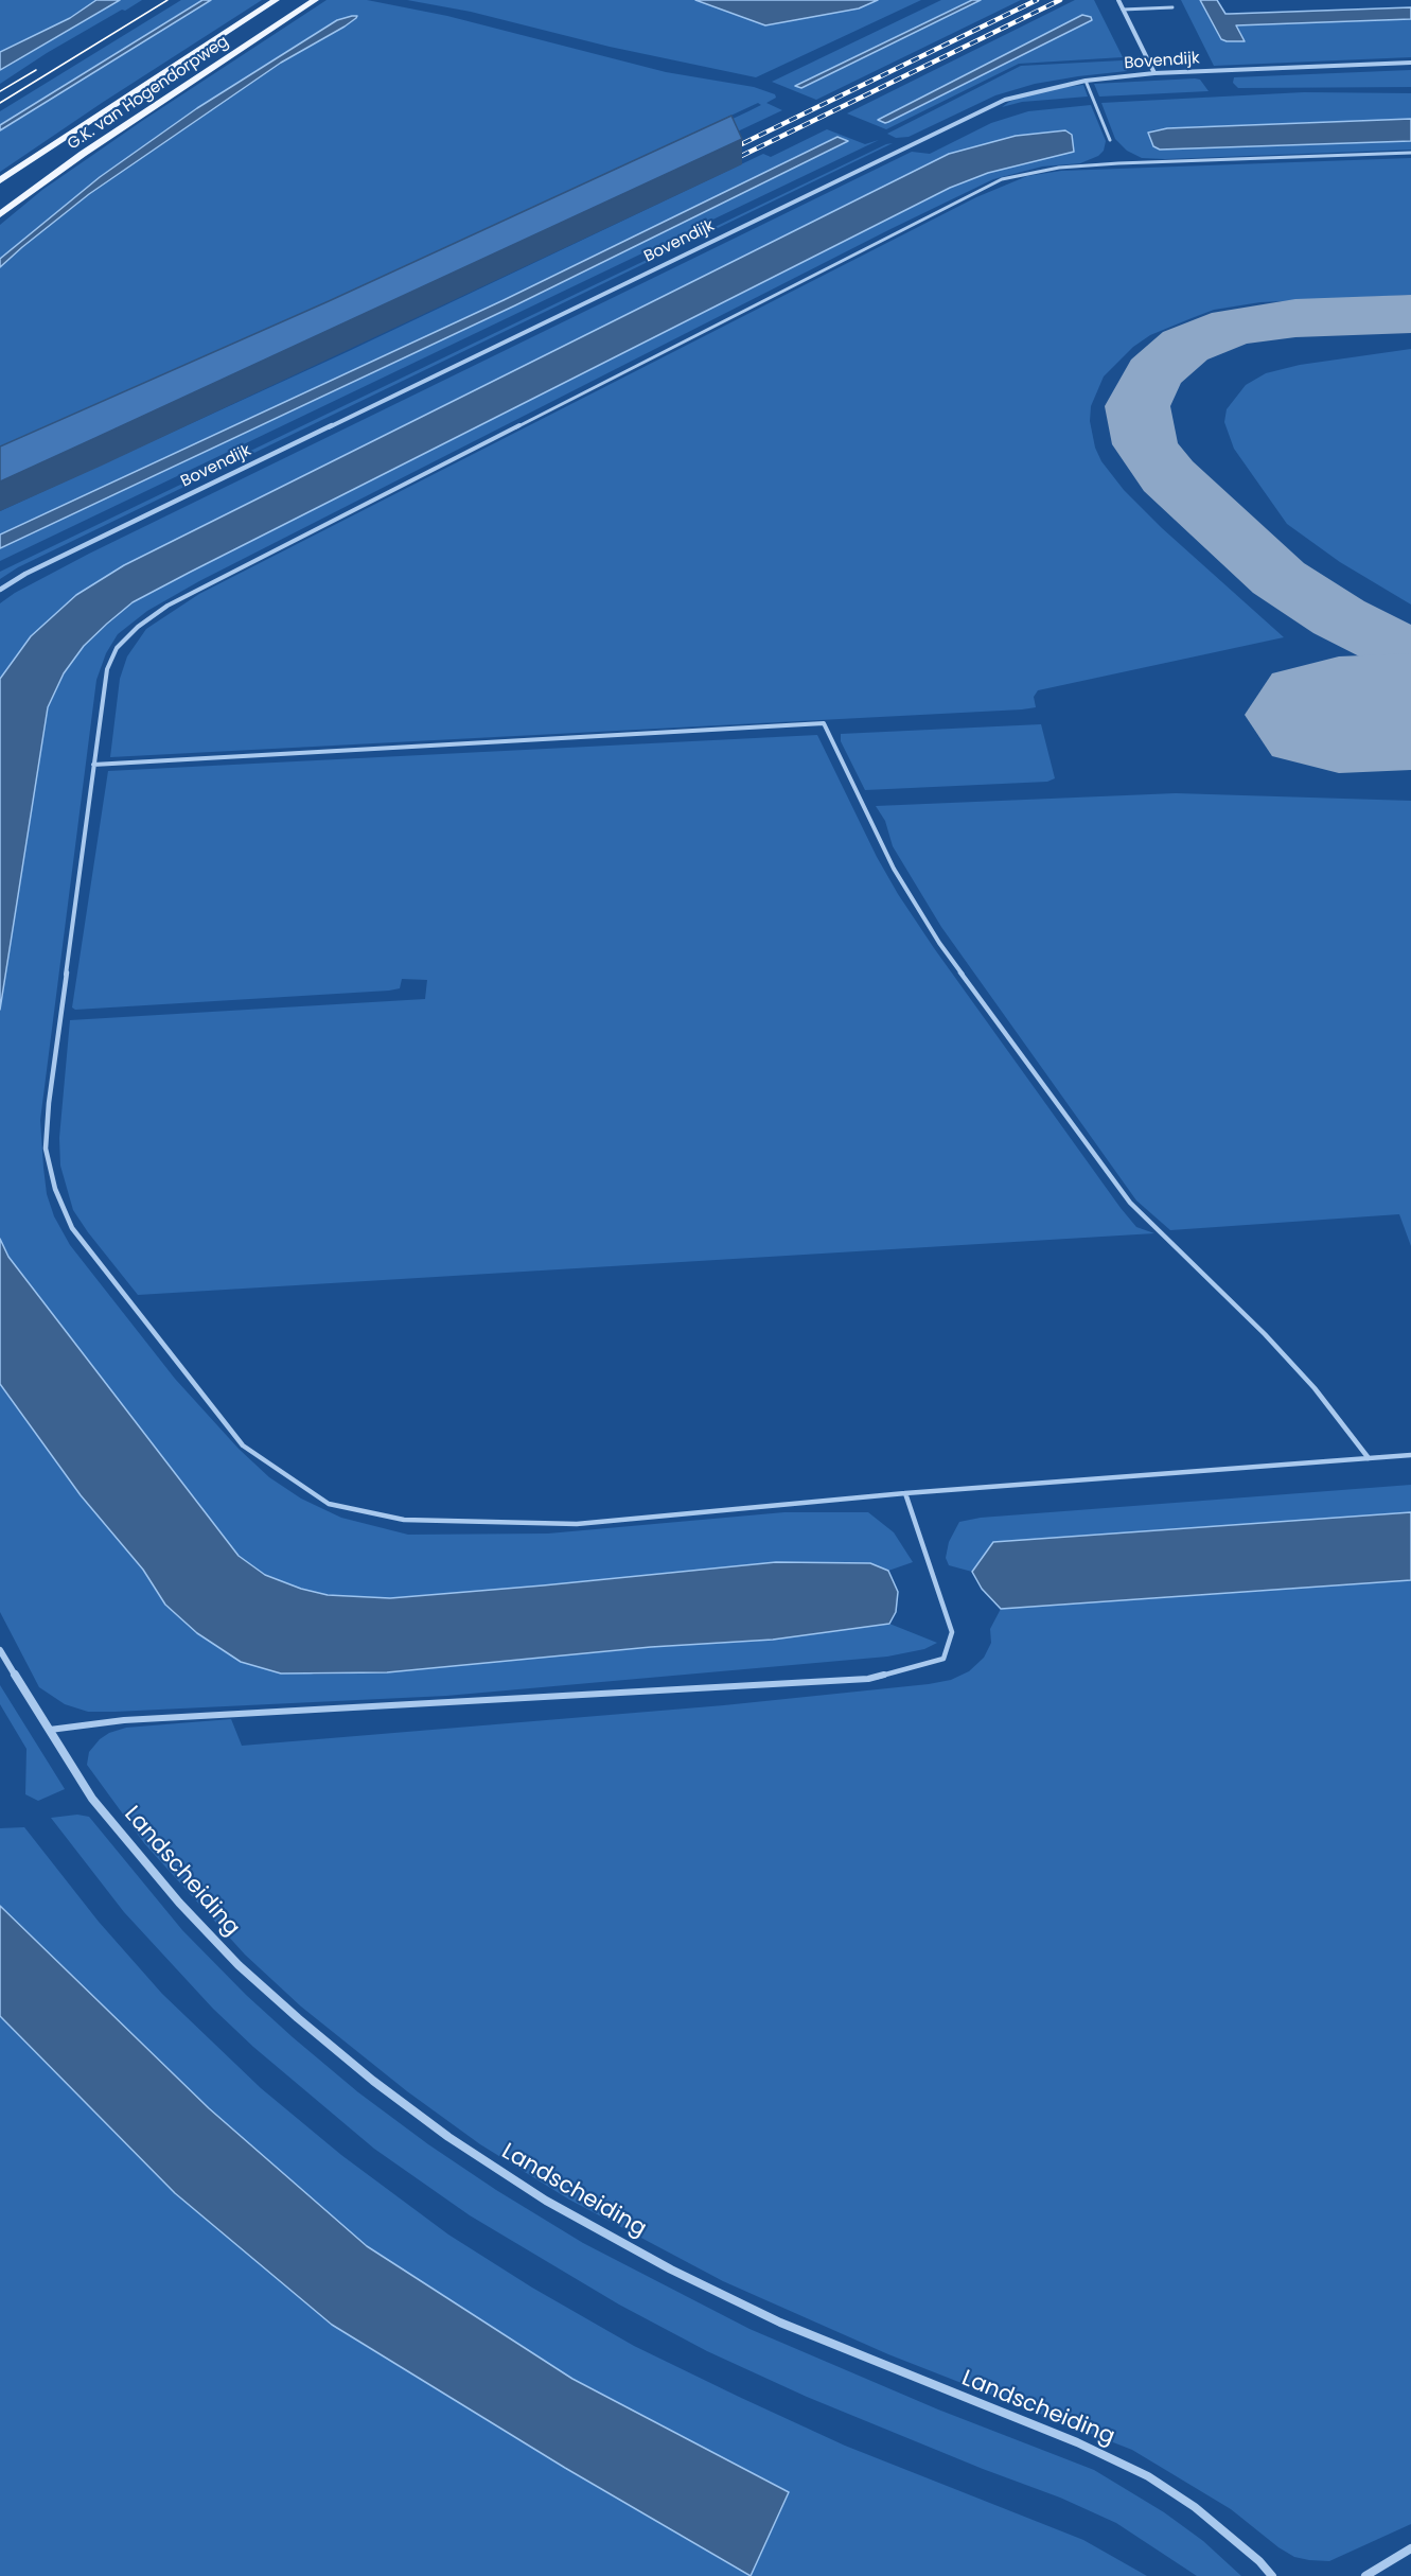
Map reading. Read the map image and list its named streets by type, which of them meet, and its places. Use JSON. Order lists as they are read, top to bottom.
{
  "streets": {
    "main road": ["G.K. van Hogendorpweg"],
    "street": ["Bovendijk", "Landscheiding"]
  }
}
